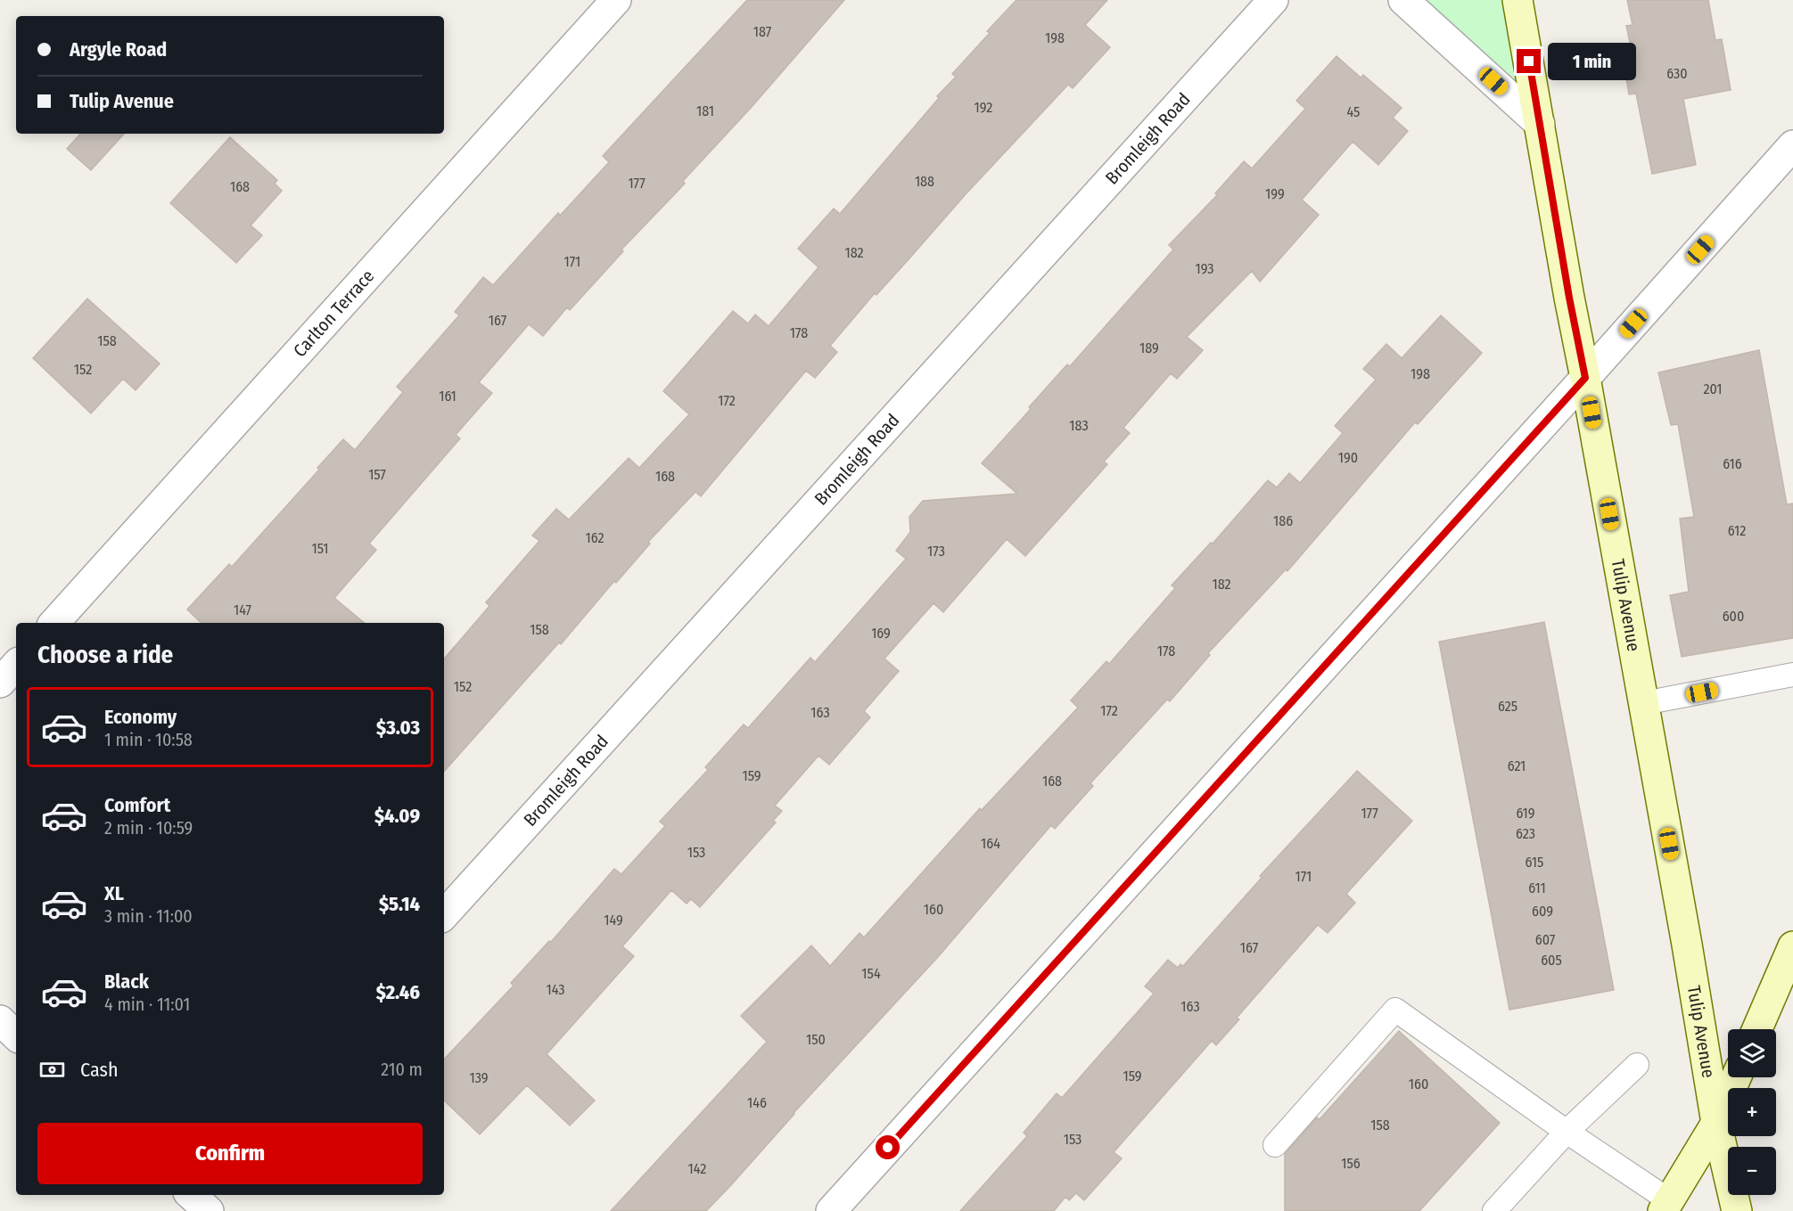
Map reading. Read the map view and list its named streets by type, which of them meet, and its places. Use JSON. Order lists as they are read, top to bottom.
{
  "streets": {
    "main road": ["Tulip Avenue"],
    "street": ["Bromleigh Road", "Carlton Terrace"]
  },
  "house_numbers": [
    "187",
    "198",
    "630",
    "192",
    "181",
    "45",
    "188",
    "177",
    "168",
    "199",
    "182",
    "171",
    "193",
    "167",
    "178",
    "158",
    "189",
    "152",
    "198",
    "201",
    "161",
    "172",
    "183",
    "190",
    "616",
    "157",
    "168",
    "186",
    "612",
    "162",
    "151",
    "173",
    "182",
    "147",
    "600",
    "158",
    "169",
    "178",
    "152",
    "625",
    "172",
    "163",
    "621",
    "159",
    "168",
    "177",
    "619",
    "623",
    "164",
    "153",
    "615",
    "171",
    "611",
    "160",
    "609",
    "149",
    "607",
    "167",
    "605",
    "154",
    "143",
    "163",
    "150",
    "159",
    "139",
    "160",
    "146",
    "158",
    "153",
    "156",
    "142"
  ],
  "page": {
    "banner": ["Argyle Road", "Tulip Avenue"],
    "bubble": "1 min",
    "heading": "Choose a ride",
    "list": [
      {
        "name": "Economy",
        "note": "1 min · 10:58",
        "value": "$3.03"
      },
      {
        "name": "Comfort",
        "note": "2 min · 10:59",
        "value": "$4.09"
      },
      {
        "name": "XL",
        "note": "3 min · 11:00",
        "value": "$5.14"
      },
      {
        "name": "Black",
        "note": "4 min · 11:01",
        "value": "$2.46"
      }
    ],
    "map_buttons": ["+", "−"],
    "pay": ["Cash", "210 m"],
    "buttons": "Confirm"
  }
}
